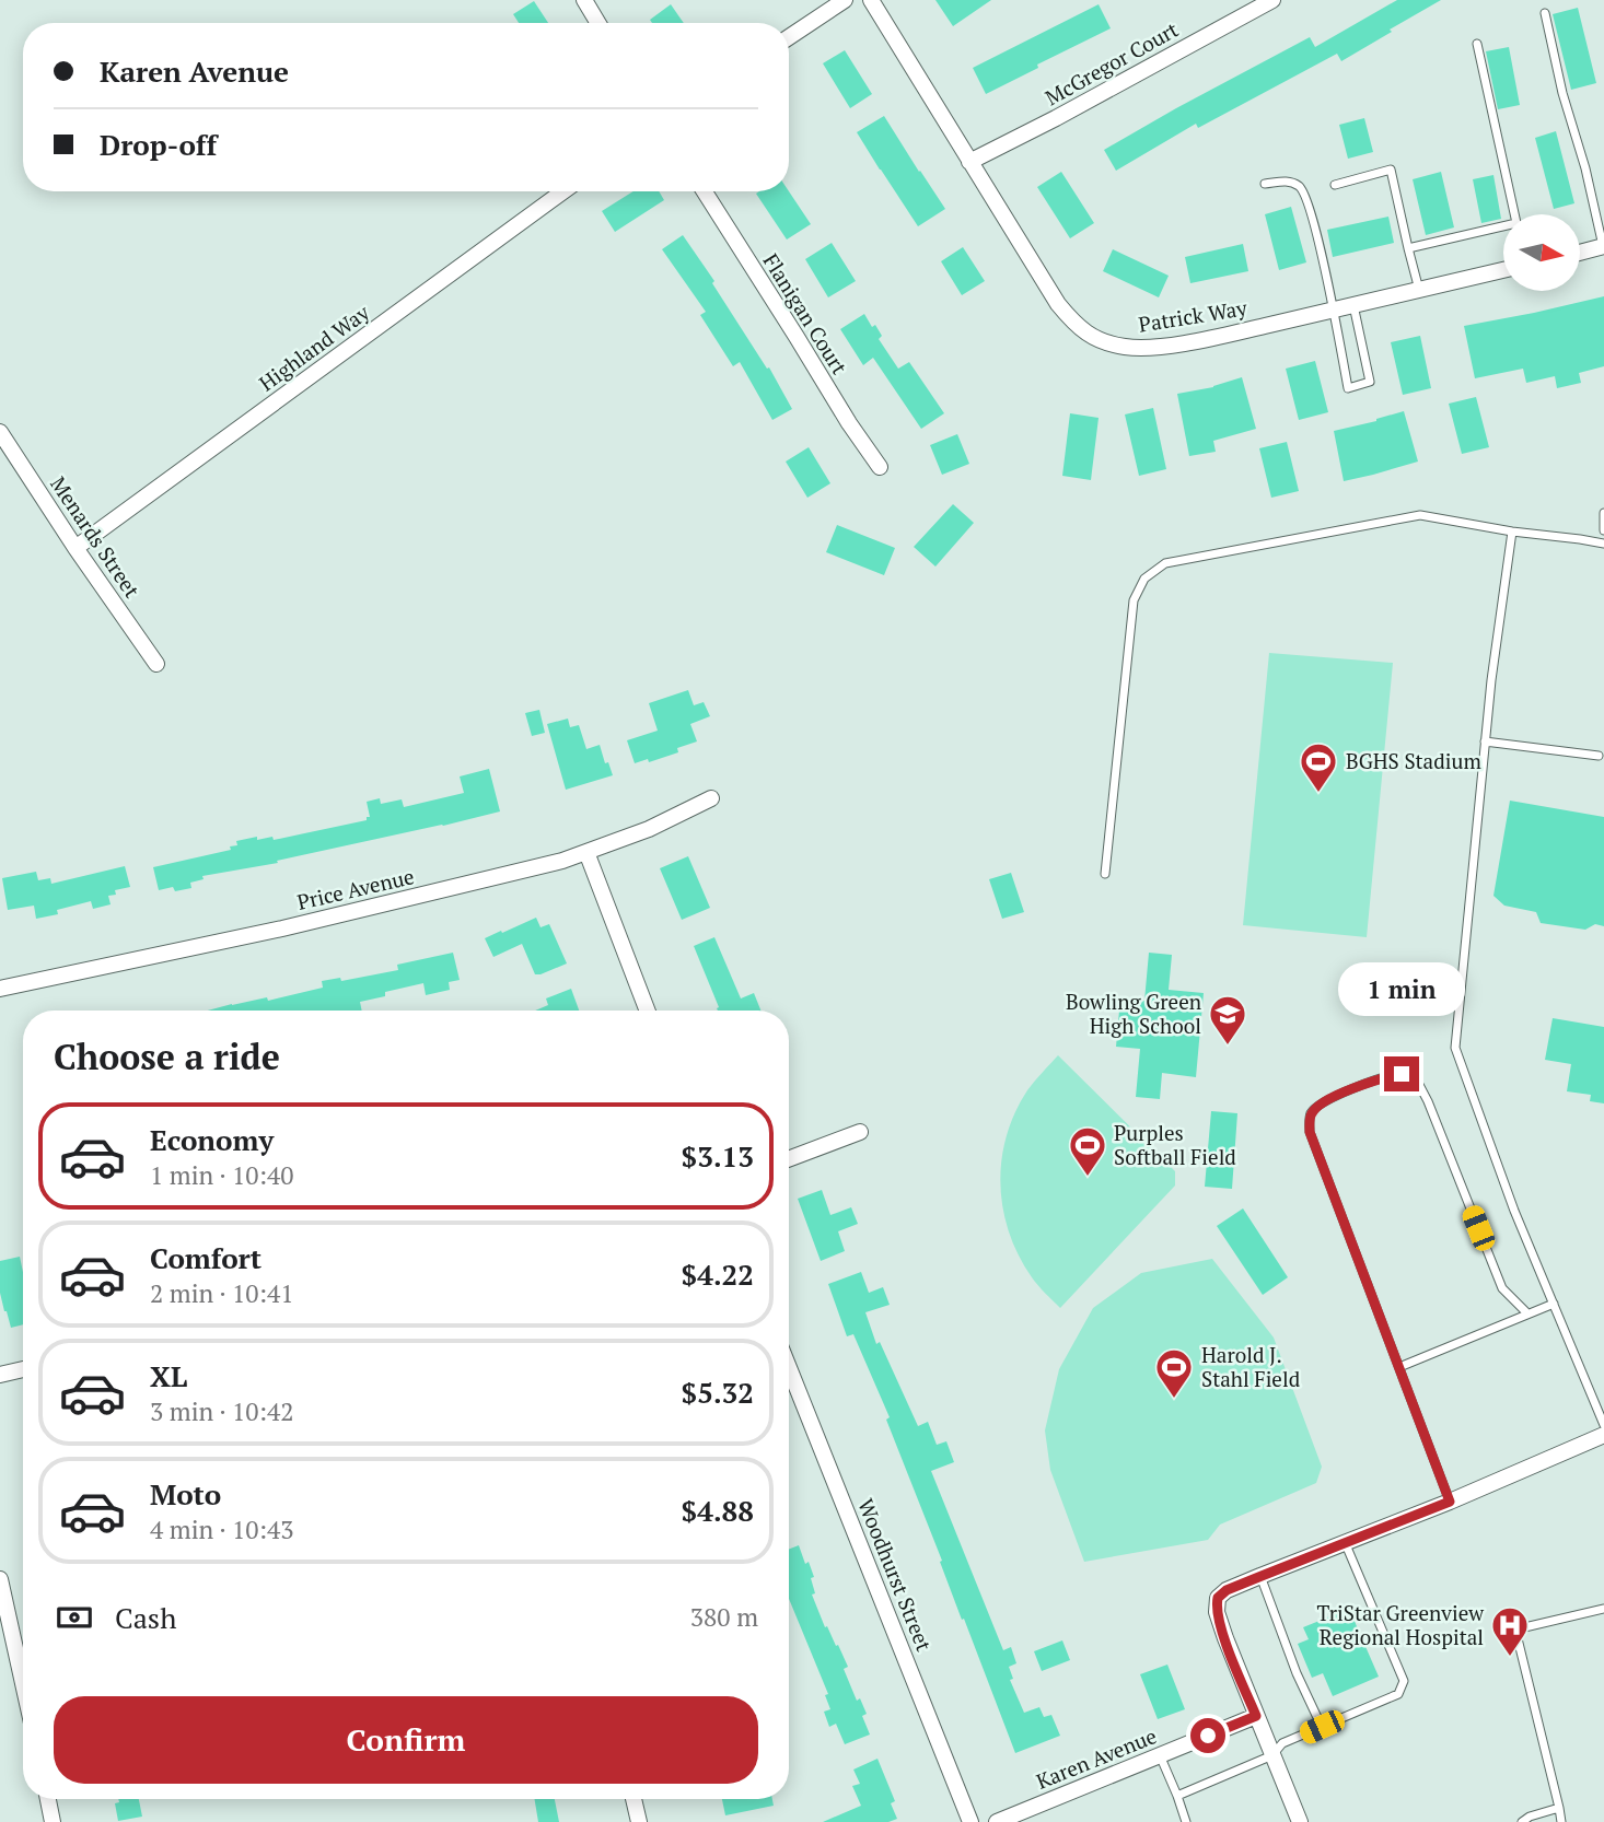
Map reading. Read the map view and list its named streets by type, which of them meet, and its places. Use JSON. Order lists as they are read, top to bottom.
{
  "streets": {
    "street": [
      "McGregor Court",
      "Flanigan Court",
      "Patrick Way",
      "Highland Way",
      "Menards Street",
      "Price Avenue",
      "Woodhurst Street",
      "Karen Avenue"
    ]
  },
  "crossings": [
    ["McGregor Court", "Patrick Way"],
    ["Highland Way", "Menards Street"]
  ],
  "places": {
    "sports": ["BGHS Stadium", "Purples Softball Field", "Harold J. Stahl Field"],
    "school or university": ["Bowling Green High School"],
    "hospital": ["TriStar Greenview Regional Hospital"]
  },
  "north": "right",
  "page": {
    "banner": ["Karen Avenue", "Drop-off"],
    "bubble": "1 min",
    "heading": "Choose a ride",
    "list": [
      {
        "name": "Economy",
        "note": "1 min · 10:40",
        "value": "$3.13"
      },
      {
        "name": "Comfort",
        "note": "2 min · 10:41",
        "value": "$4.22"
      },
      {
        "name": "XL",
        "note": "3 min · 10:42",
        "value": "$5.32"
      },
      {
        "name": "Moto",
        "note": "4 min · 10:43",
        "value": "$4.88"
      }
    ],
    "pay": ["Cash", "380 m"],
    "buttons": "Confirm"
  }
}
